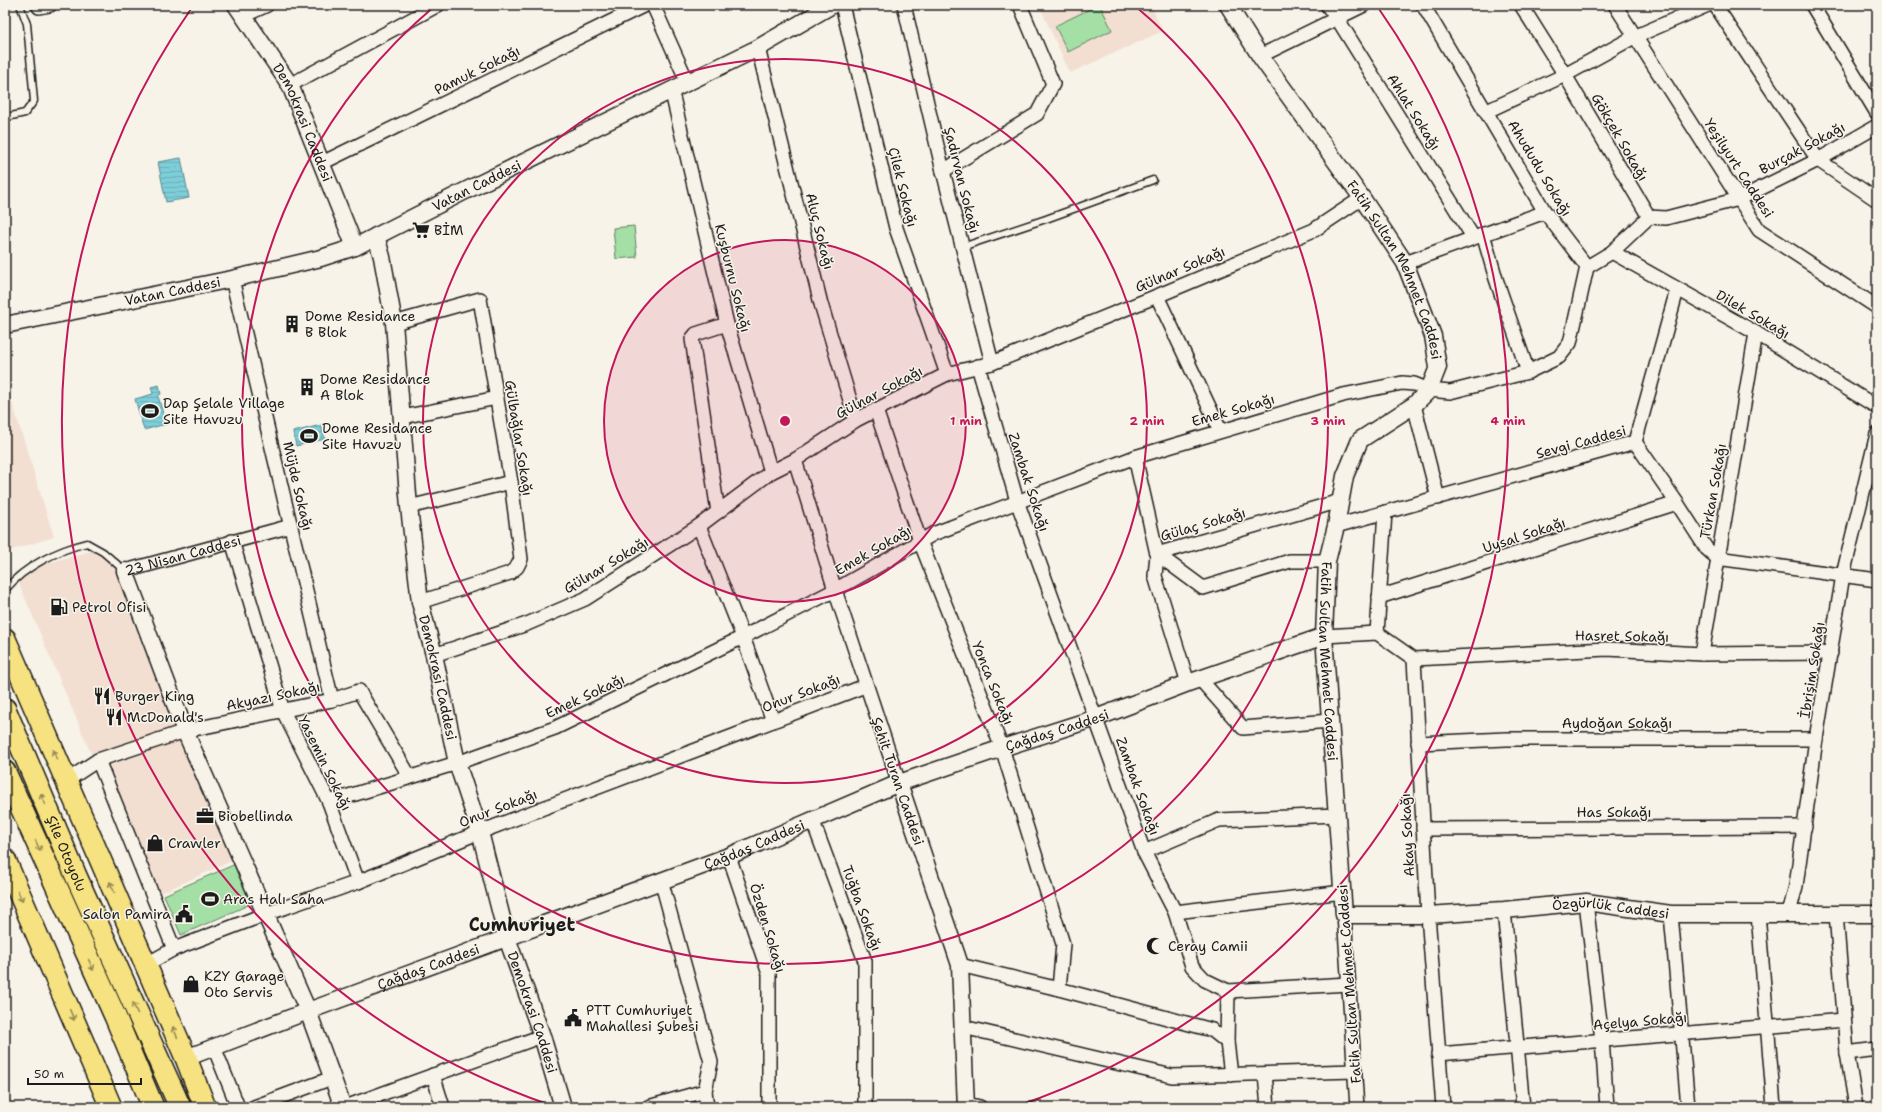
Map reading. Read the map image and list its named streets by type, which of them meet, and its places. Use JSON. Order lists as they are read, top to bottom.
{
  "streets": {
    "highway": ["Şile Otoyolu"],
    "street": [
      "Pamuk Sokağı",
      "Ahlat Sokağı",
      "Demokrasi Caddesi",
      "Gökçek Sokağı",
      "Burçak Sokağı",
      "Ahududu Sokağı",
      "Yeşilyurt Caddesi",
      "Şadırvan Sokağı",
      "Vatan Caddesi",
      "Çilek Sokağı",
      "Aluç Sokağı",
      "Gülnar Sokağı",
      "Fatih Sultan Mehmet Caddesi",
      "Kuşburnu Sokağı",
      "Dilek Sokağı",
      "Emek Sokağı",
      "Gülbağlar Sokağı",
      "Sevgi Caddesi",
      "Zambak Sokağı",
      "Müjde Sokağı",
      "Türkan Sokağı",
      "Gülaç Sokağı",
      "Uysal Sokağı",
      "23 Nisan Caddesi",
      "Hasret Sokağı",
      "İbrişim Sokağı",
      "Yonca Sokağı",
      "Onur Sokağı",
      "Akyazı Sokağı",
      "Aydoğan Sokağı",
      "Çağdaş Caddesi",
      "Yasemin Sokağı",
      "Şehit Turan Caddesi",
      "Has Sokağı",
      "Akay Sokağı",
      "Tuğba Sokağı",
      "Özgürlük Caddesi",
      "Özden Sokağı",
      "Açelya Sokağı"
    ]
  },
  "crossings": [
    ["Pamuk Sokağı", "Demokrasi Caddesi"],
    ["Ahlat Sokağı", "Emek Sokağı"],
    ["Demokrasi Caddesi", "Vatan Caddesi"],
    ["Demokrasi Caddesi", "Gülnar Sokağı"],
    ["Demokrasi Caddesi", "Emek Sokağı"],
    ["Demokrasi Caddesi", "Gülbağlar Sokağı"],
    ["Demokrasi Caddesi", "Onur Sokağı"],
    ["Demokrasi Caddesi", "Çağdaş Caddesi"],
    ["Gökçek Sokağı", "Burçak Sokağı"],
    ["Burçak Sokağı", "Yeşilyurt Caddesi"],
    ["Şadırvan Sokağı", "Gülnar Sokağı"],
    ["Vatan Caddesi", "Aluç Sokağı"],
    ["Vatan Caddesi", "Kuşburnu Sokağı"],
    ["Vatan Caddesi", "Müjde Sokağı"],
    ["Çilek Sokağı", "Gülnar Sokağı"],
    ["Aluç Sokağı", "Gülnar Sokağı"],
    ["Gülnar Sokağı", "Fatih Sultan Mehmet Caddesi"],
    ["Gülnar Sokağı", "Kuşburnu Sokağı"],
    ["Gülnar Sokağı", "Zambak Sokağı"],
    ["Gülnar Sokağı", "Yonca Sokağı"],
    ["Gülnar Sokağı", "Şehit Turan Caddesi"],
    ["Fatih Sultan Mehmet Caddesi", "Emek Sokağı"],
    ["Fatih Sultan Mehmet Caddesi", "Sevgi Caddesi"],
    ["Fatih Sultan Mehmet Caddesi", "Zambak Sokağı"],
    ["Fatih Sultan Mehmet Caddesi", "Gülaç Sokağı"],
    ["Fatih Sultan Mehmet Caddesi", "Çağdaş Caddesi"],
    ["Fatih Sultan Mehmet Caddesi", "Özgürlük Caddesi"],
    ["Dilek Sokağı", "Türkan Sokağı"],
    ["Emek Sokağı", "Zambak Sokağı"],
    ["Emek Sokağı", "Yonca Sokağı"],
    ["Emek Sokağı", "Akyazı Sokağı"],
    ["Emek Sokağı", "Yasemin Sokağı"],
    ["Emek Sokağı", "Şehit Turan Caddesi"],
    ["Sevgi Caddesi", "Türkan Sokağı"],
    ["Sevgi Caddesi", "Uysal Sokağı"],
    ["Zambak Sokağı", "Çağdaş Caddesi"],
    ["Müjde Sokağı", "23 Nisan Caddesi"],
    ["Müjde Sokağı", "Akyazı Sokağı"],
    ["Türkan Sokağı", "Hasret Sokağı"],
    ["Gülaç Sokağı", "Çağdaş Caddesi"],
    ["23 Nisan Caddesi", "Onur Sokağı"],
    ["23 Nisan Caddesi", "Akyazı Sokağı"],
    ["23 Nisan Caddesi", "Çağdaş Caddesi"],
    ["23 Nisan Caddesi", "Yasemin Sokağı"],
    ["Hasret Sokağı", "İbrişim Sokağı"],
    ["Hasret Sokağı", "Akay Sokağı"],
    ["İbrişim Sokağı", "Aydoğan Sokağı"],
    ["İbrişim Sokağı", "Has Sokağı"],
    ["İbrişim Sokağı", "Özgürlük Caddesi"],
    ["Yonca Sokağı", "Çağdaş Caddesi"],
    ["Onur Sokağı", "Yasemin Sokağı"],
    ["Onur Sokağı", "Şehit Turan Caddesi"],
    ["Akyazı Sokağı", "Yasemin Sokağı"],
    ["Aydoğan Sokağı", "Akay Sokağı"],
    ["Çağdaş Caddesi", "Şehit Turan Caddesi"],
    ["Çağdaş Caddesi", "Tuğba Sokağı"],
    ["Çağdaş Caddesi", "Özden Sokağı"],
    ["Has Sokağı", "Akay Sokağı"],
    ["Akay Sokağı", "Özgürlük Caddesi"],
    ["Akay Sokağı", "Açelya Sokağı"]
  ],
  "districts": ["Cumhuriyet"],
  "places": {
    "supermarket": ["BİM"],
    "building": ["Dome Residance B Blok", "Dome Residance A Blok"],
    "sports": ["Dap Şelale Village Site Havuzu", "Dome Residance Site Havuzu", "Aras Halı Saha"],
    "fuel station": ["Petrol Ofisi"],
    "restaurant": ["Burger King", "McDonald's"],
    "office": ["Biobellinda"],
    "shop": ["Crawler", "KZY Garage Oto Servis"],
    "public building": ["Salon Pamira", "PTT Cumhuriyet Mahallesi Şubesi"],
    "mosque": ["Ceray Camii"]
  },
  "scale_bar": "50 m",
  "rings": [
    "1 min",
    "2 min",
    "3 min",
    "4 min"
  ]
}
